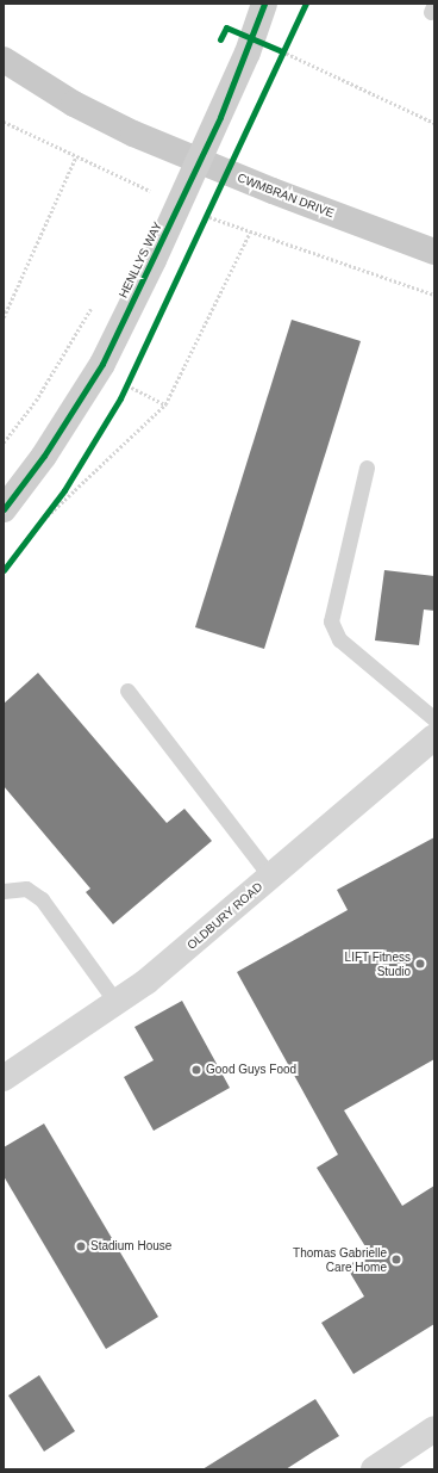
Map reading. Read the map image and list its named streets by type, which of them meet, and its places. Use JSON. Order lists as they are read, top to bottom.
{
  "streets": {
    "main road": ["CWMBRAN DRIVE"],
    "street": ["HENLLYS WAY", "OLDBURY ROAD"]
  },
  "places": [
    "LIFT Fitness Studio",
    "Good Guys Food",
    "Stadium House",
    "Thomas Gabrielle Care Home"
  ]
}
